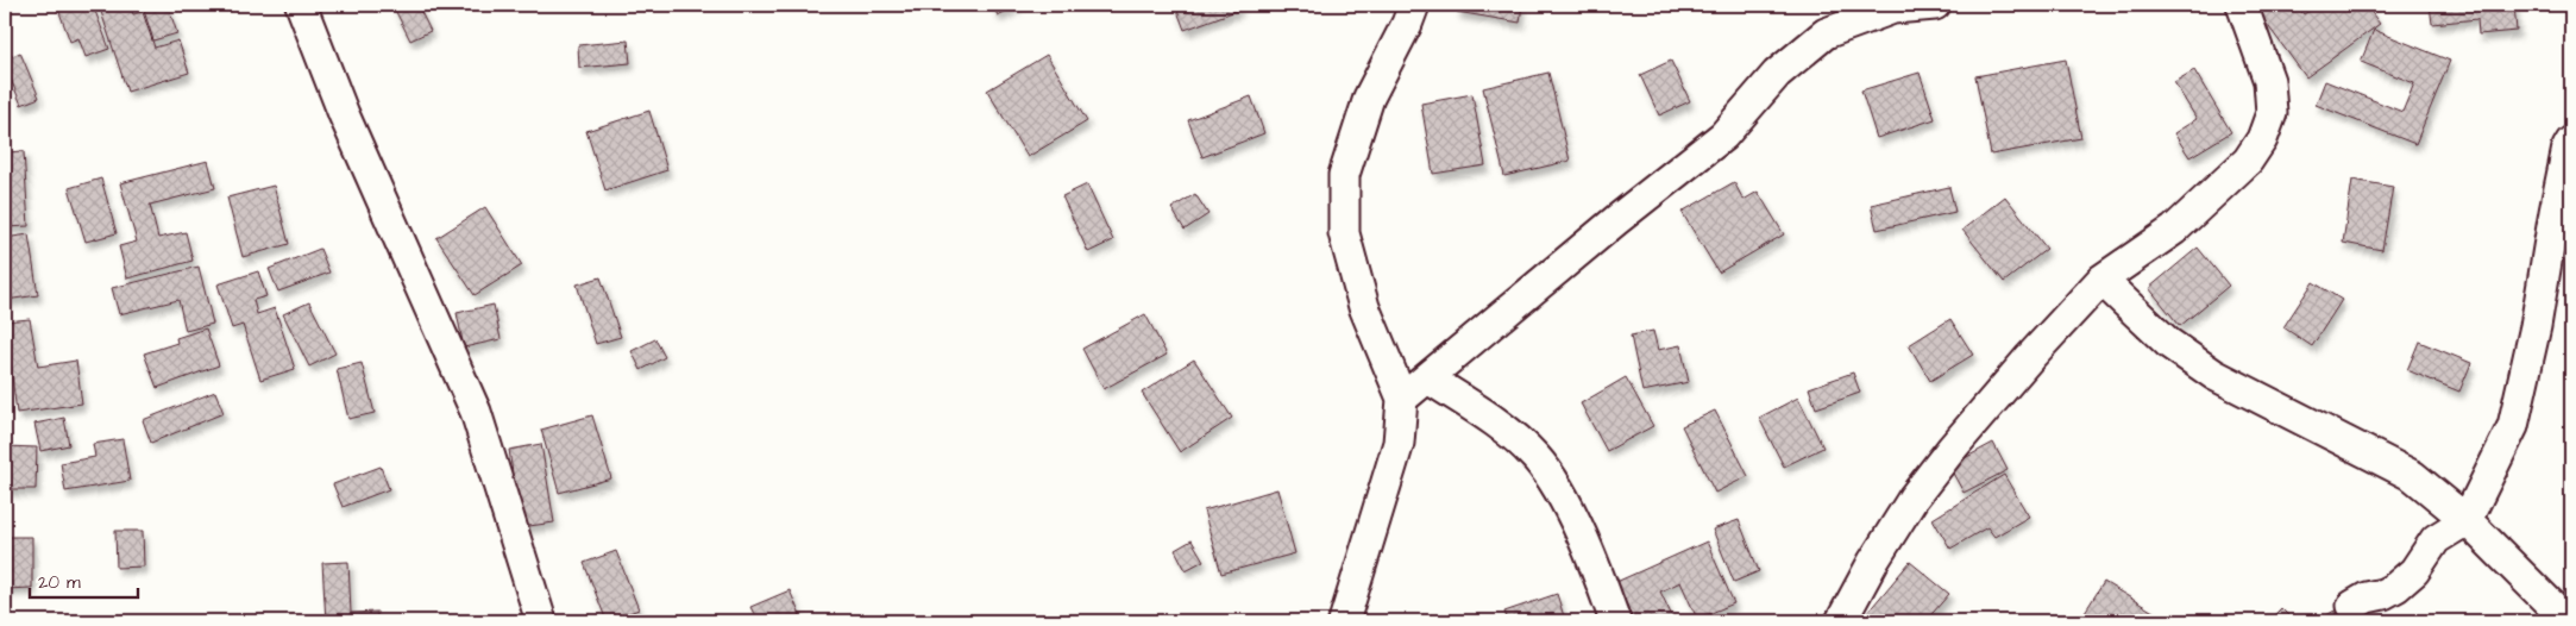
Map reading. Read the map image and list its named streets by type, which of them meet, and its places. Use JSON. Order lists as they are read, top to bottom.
{
  "scale_bar": "20 m"
}
